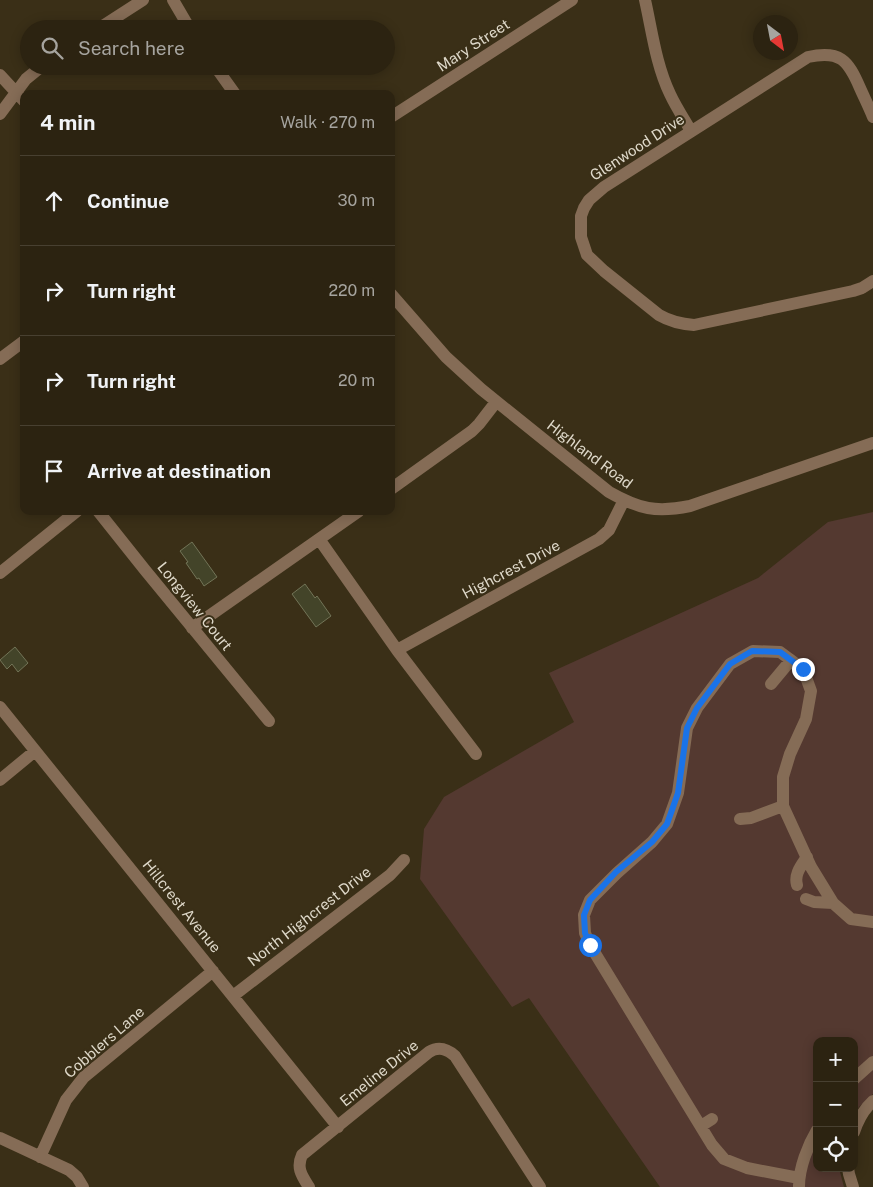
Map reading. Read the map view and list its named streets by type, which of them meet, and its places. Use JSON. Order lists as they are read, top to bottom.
{
  "streets": {
    "street": [
      "Mary Street",
      "Glenwood Drive",
      "Highland Road",
      "Highcrest Drive",
      "Longview Court",
      "Hillcrest Avenue",
      "North Highcrest Drive",
      "Cobblers Lane",
      "Emeline Drive"
    ]
  },
  "crossings": [
    ["Highland Road", "Highcrest Drive"],
    ["Hillcrest Avenue", "North Highcrest Drive"],
    ["Hillcrest Avenue", "Cobblers Lane"],
    ["Hillcrest Avenue", "Emeline Drive"]
  ],
  "north": "bottom right",
  "page": {
    "search": "Search here",
    "heading": ["4 min", "Walk · 270 m"],
    "list": [
      ["Continue", "30 m"],
      ["Turn right", "220 m"],
      ["Turn right", "20 m"],
      "Arrive at destination"
    ],
    "map_buttons": ["+", "−"]
  }
}
